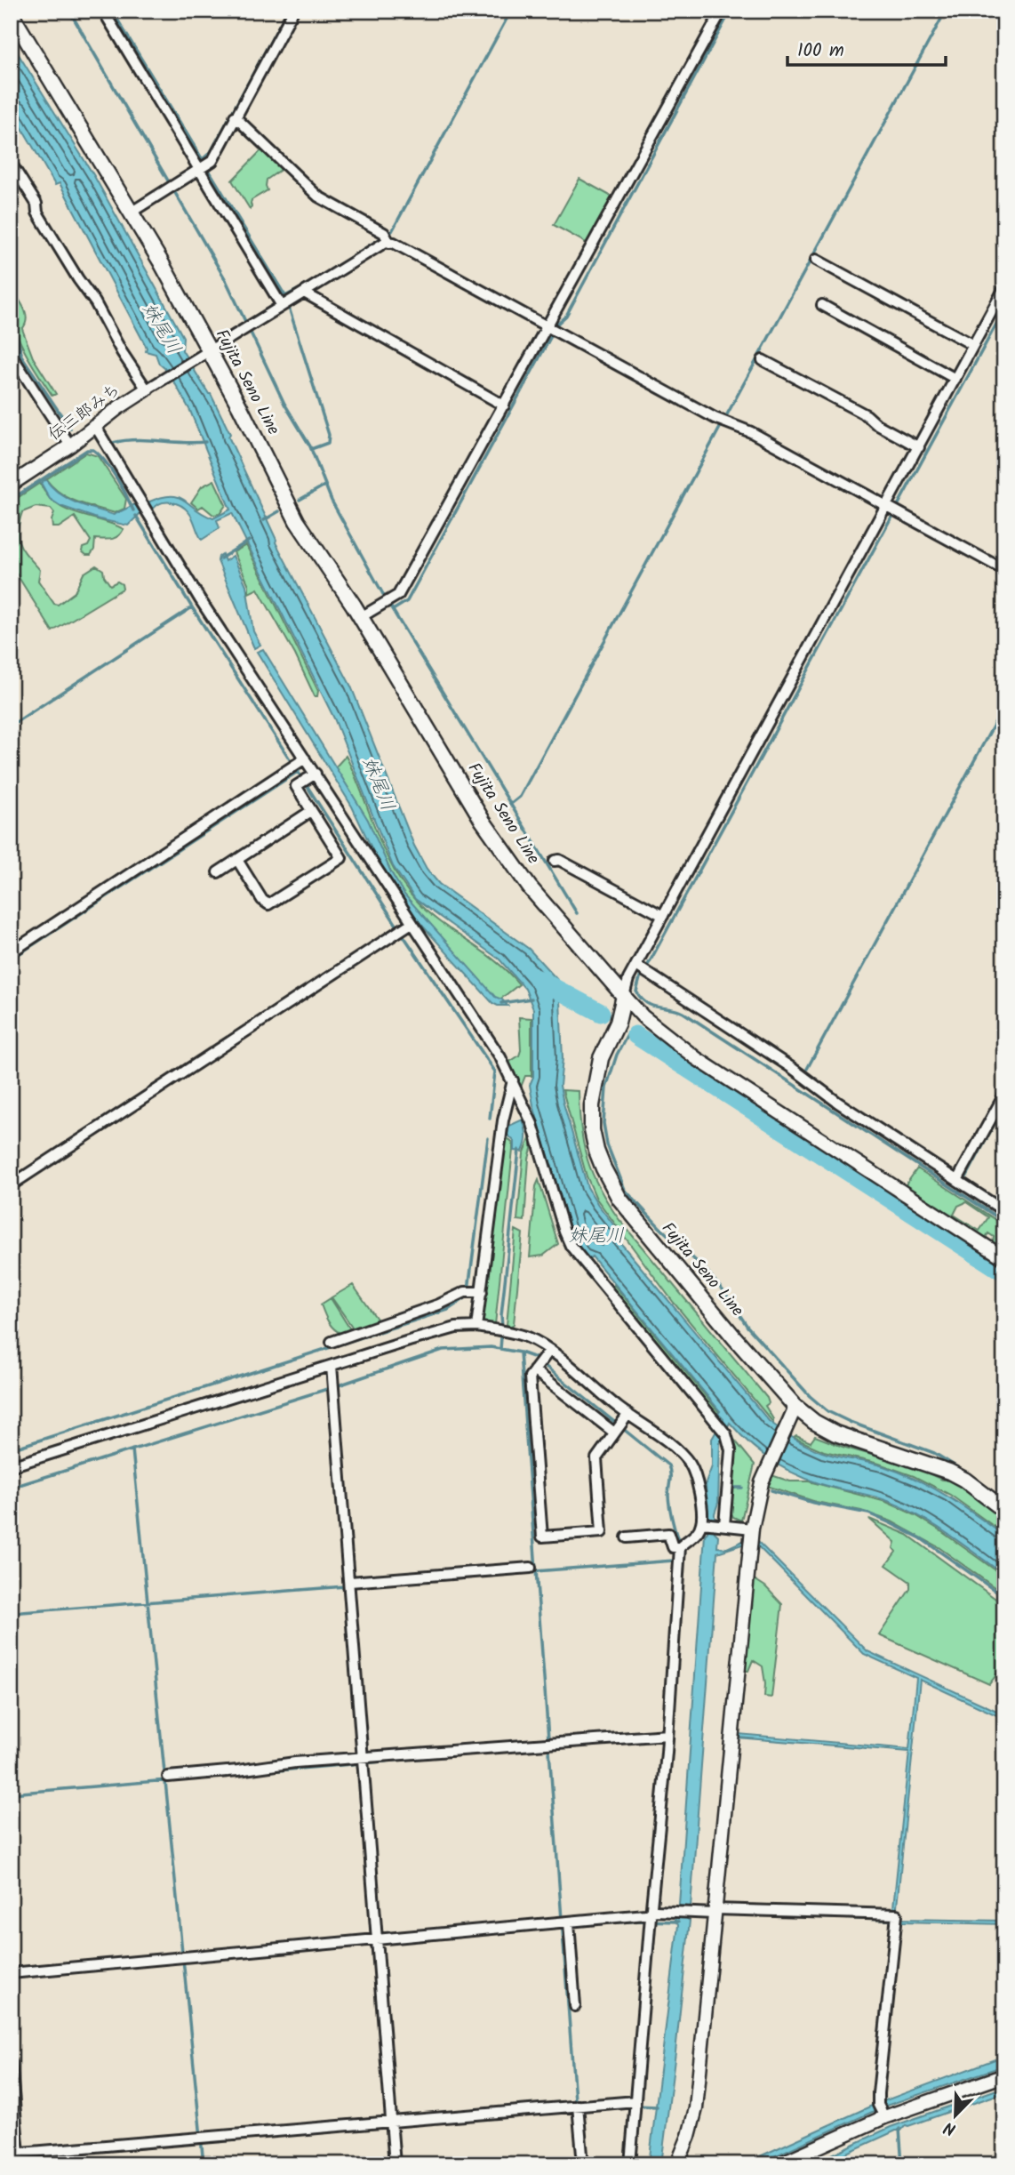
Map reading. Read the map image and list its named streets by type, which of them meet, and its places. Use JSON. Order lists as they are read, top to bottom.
{
  "streets": {
    "main road": ["Fujita Seno Line"],
    "street": ["伝三郎みち"]
  },
  "water": ["妹尾川"],
  "scale_bar": "100 m",
  "north": "bottom left"
}
